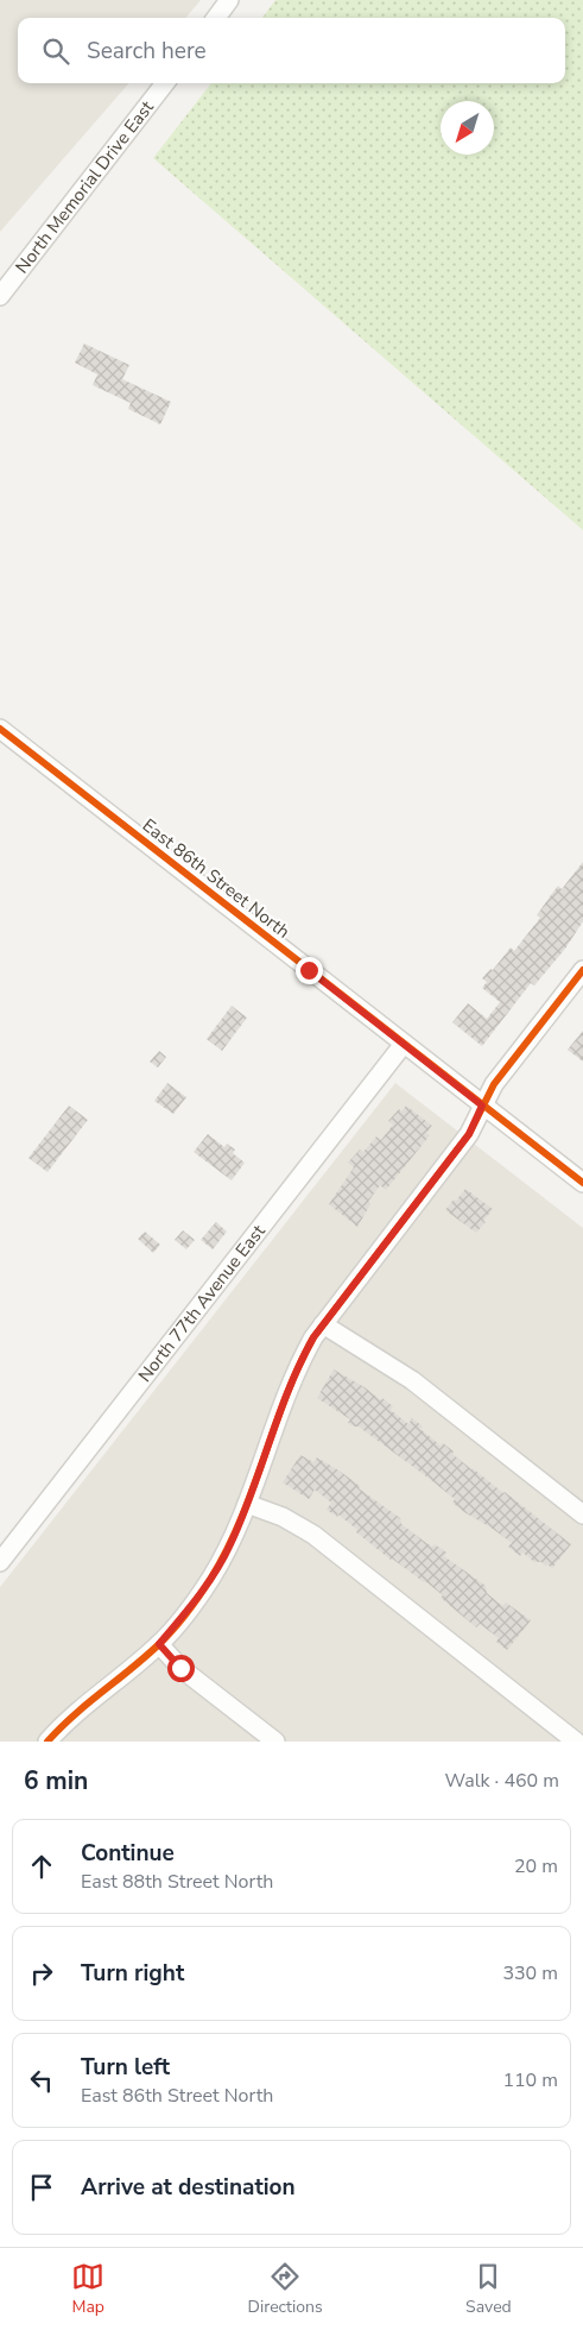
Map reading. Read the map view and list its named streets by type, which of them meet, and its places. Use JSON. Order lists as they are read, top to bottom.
{
  "streets": {
    "street": ["North Memorial Drive East", "East 86th Street North", "North 77th Avenue East"]
  },
  "crossings": [
    ["East 86th Street North", "North 77th Avenue East"]
  ],
  "north": "bottom left",
  "page": {
    "search": "Search here",
    "heading": ["6 min", "Walk · 460 m"],
    "list": [
      ["Continue", "East 88th Street North", "20 m"],
      ["Turn right", "330 m"],
      ["Turn left", "East 86th Street North", "110 m"],
      "Arrive at destination"
    ],
    "nav": ["Map", "Directions", "Saved"]
  }
}
